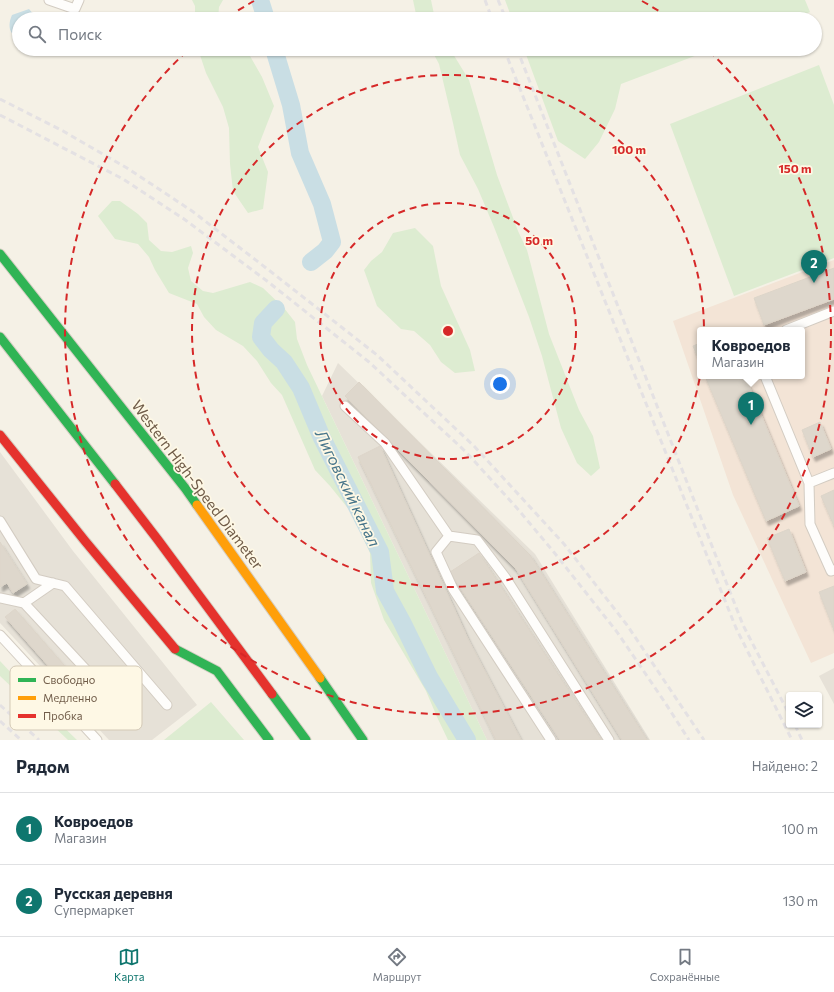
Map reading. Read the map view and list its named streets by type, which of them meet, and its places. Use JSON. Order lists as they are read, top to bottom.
{
  "streets": {
    "main road": ["Western High-Speed Diameter"]
  },
  "water": ["Лиговский канал"],
  "legend": ["Свободно", "Медленно", "Пробка"],
  "page": {
    "search": "Поиск",
    "pins": ["2", "1"],
    "popup": ["Ковроедов", "Магазин"],
    "heading": ["Рядом", "Найдено: 2"],
    "list": [
      {
        "mark": "1",
        "name": "Ковроедов",
        "note": "Магазин",
        "value": "100 m"
      },
      {
        "mark": "2",
        "name": "Русская деревня",
        "note": "Супермаркет",
        "value": "130 m"
      }
    ],
    "nav": ["Карта", "Маршрут", "Сохранённые"]
  },
  "rings": ["100 m", "150 m", "50 m"]
}
